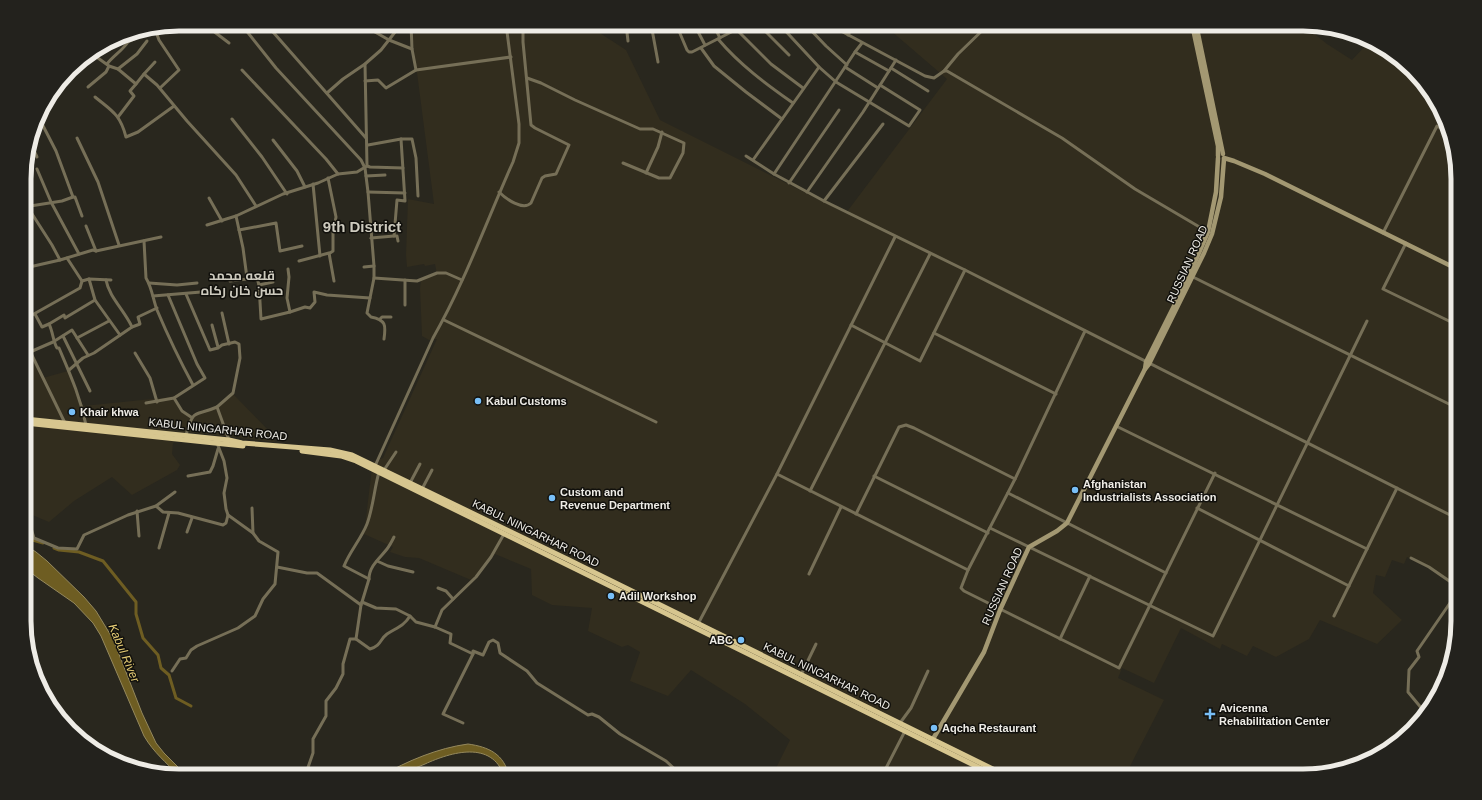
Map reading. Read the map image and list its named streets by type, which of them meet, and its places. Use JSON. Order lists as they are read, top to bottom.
{
  "streets": {
    "highway": ["KABUL NINGARHAR ROAD"],
    "main road": ["RUSSIAN ROAD"]
  },
  "crossings": [
    ["RUSSIAN ROAD", "KABUL NINGARHAR ROAD"]
  ],
  "districts": ["9th District", "قلعه محمد حسن خان رکاه"],
  "water": ["Kabul River"],
  "places": {
    "other": [
      "Kabul Customs",
      "Khair khwa",
      "Afghanistan Industrialists Association",
      "Custom and Revenue Department",
      "Adil Workshop",
      "ABC",
      "Aqcha Restaurant"
    ],
    "health": ["Avicenna Rehabilitation Center"]
  }
}
